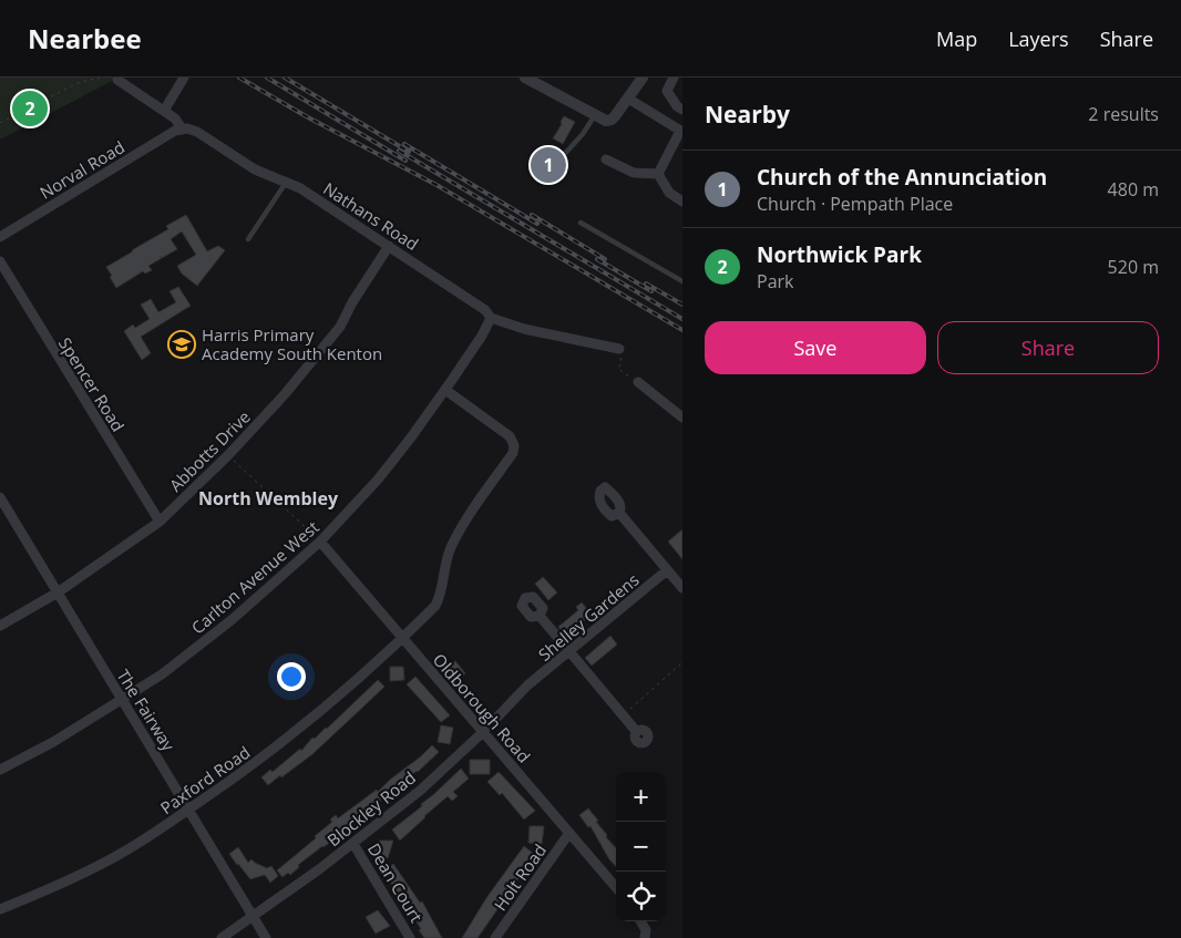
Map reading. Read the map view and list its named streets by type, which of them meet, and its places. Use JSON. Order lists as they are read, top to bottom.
{
  "streets": {
    "street": [
      "Norval Road",
      "Nathans Road",
      "Spencer Road",
      "Abbotts Drive",
      "Carlton Avenue West",
      "Shelley Gardens",
      "Oldborough Road",
      "The Fairway",
      "Paxford Road",
      "Blockley Road",
      "Holt Road",
      "Dean Court"
    ]
  },
  "crossings": [
    ["Norval Road", "Nathans Road"],
    ["Nathans Road", "Abbotts Drive"],
    ["Nathans Road", "Carlton Avenue West"],
    ["Spencer Road", "Abbotts Drive"],
    ["Abbotts Drive", "The Fairway"],
    ["Carlton Avenue West", "Oldborough Road"],
    ["Carlton Avenue West", "The Fairway"],
    ["Carlton Avenue West", "Paxford Road"],
    ["Shelley Gardens", "Blockley Road"],
    ["Oldborough Road", "Paxford Road"],
    ["Oldborough Road", "Blockley Road"],
    ["Oldborough Road", "Holt Road"],
    ["The Fairway", "Paxford Road"],
    ["The Fairway", "Blockley Road"],
    ["Blockley Road", "Dean Court"]
  ],
  "districts": ["North Wembley"],
  "places": {
    "school or university": ["Harris Primary Academy South Kenton"]
  },
  "page": {
    "header": "Nearbee",
    "nav": ["Map", "Layers", "Share"],
    "heading": ["Nearby", "2 results"],
    "pins": ["2", "1"],
    "list": [
      {
        "mark": "1",
        "name": "Church of the Annunciation",
        "note": "Church · Pempath Place",
        "value": "480 m"
      },
      {
        "mark": "2",
        "name": "Northwick Park",
        "note": "Park",
        "value": "520 m"
      }
    ],
    "buttons": ["Save", "Share"],
    "map_buttons": ["+", "−"]
  }
}
